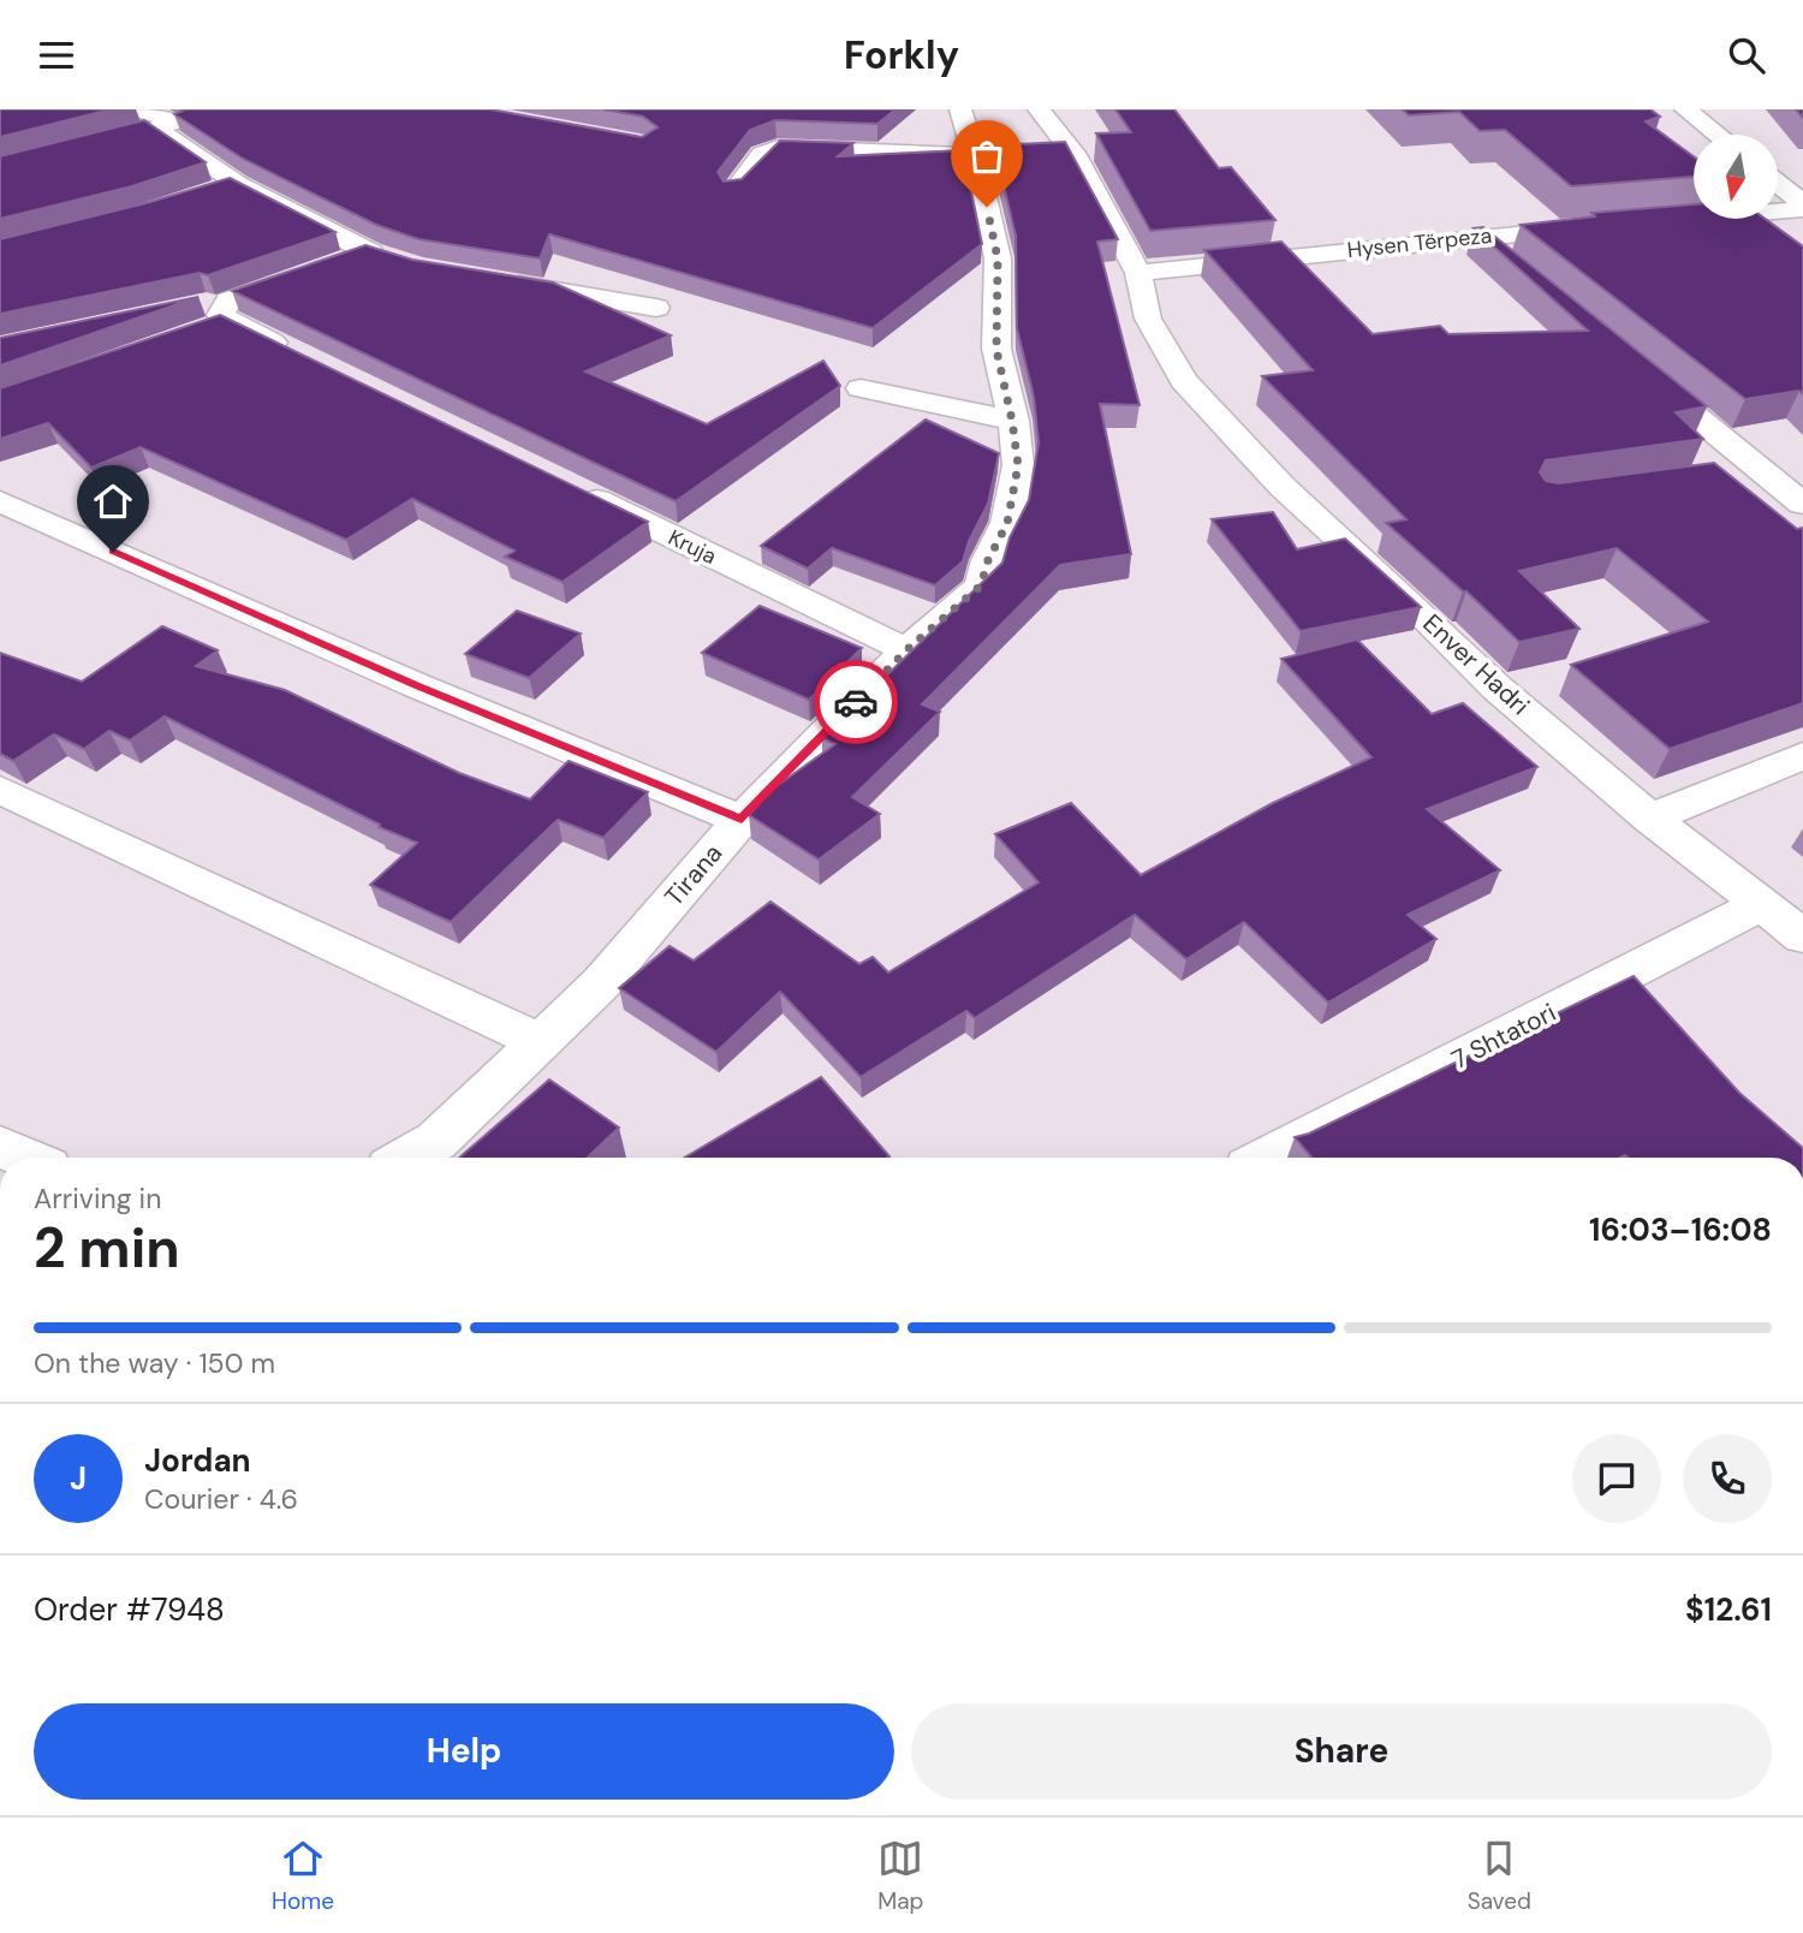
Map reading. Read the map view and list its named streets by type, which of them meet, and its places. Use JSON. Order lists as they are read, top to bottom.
{
  "streets": {
    "street": [
      "Hysen Tërpeza",
      "Kruja",
      "Enver Hadri",
      "Tirana",
      "7 Shtatori"
    ]
  },
  "crossings": [
    ["Hysen Tërpeza", "Enver Hadri"],
    ["Kruja", "Tirana"],
    ["Enver Hadri", "7 Shtatori"]
  ],
  "north": "bottom",
  "page": {
    "header": "Forkly",
    "heading": ["2 min", "Arriving in", "16:03–16:08"],
    "panel": [
      "Jordan",
      "Courier · 4.6",
      "Order #7948",
      "$12.61"
    ],
    "bar": "On the way · 150 m",
    "round": "J",
    "buttons": ["Help", "Share"],
    "tabs": ["Home", "Map", "Saved"]
  }
}
